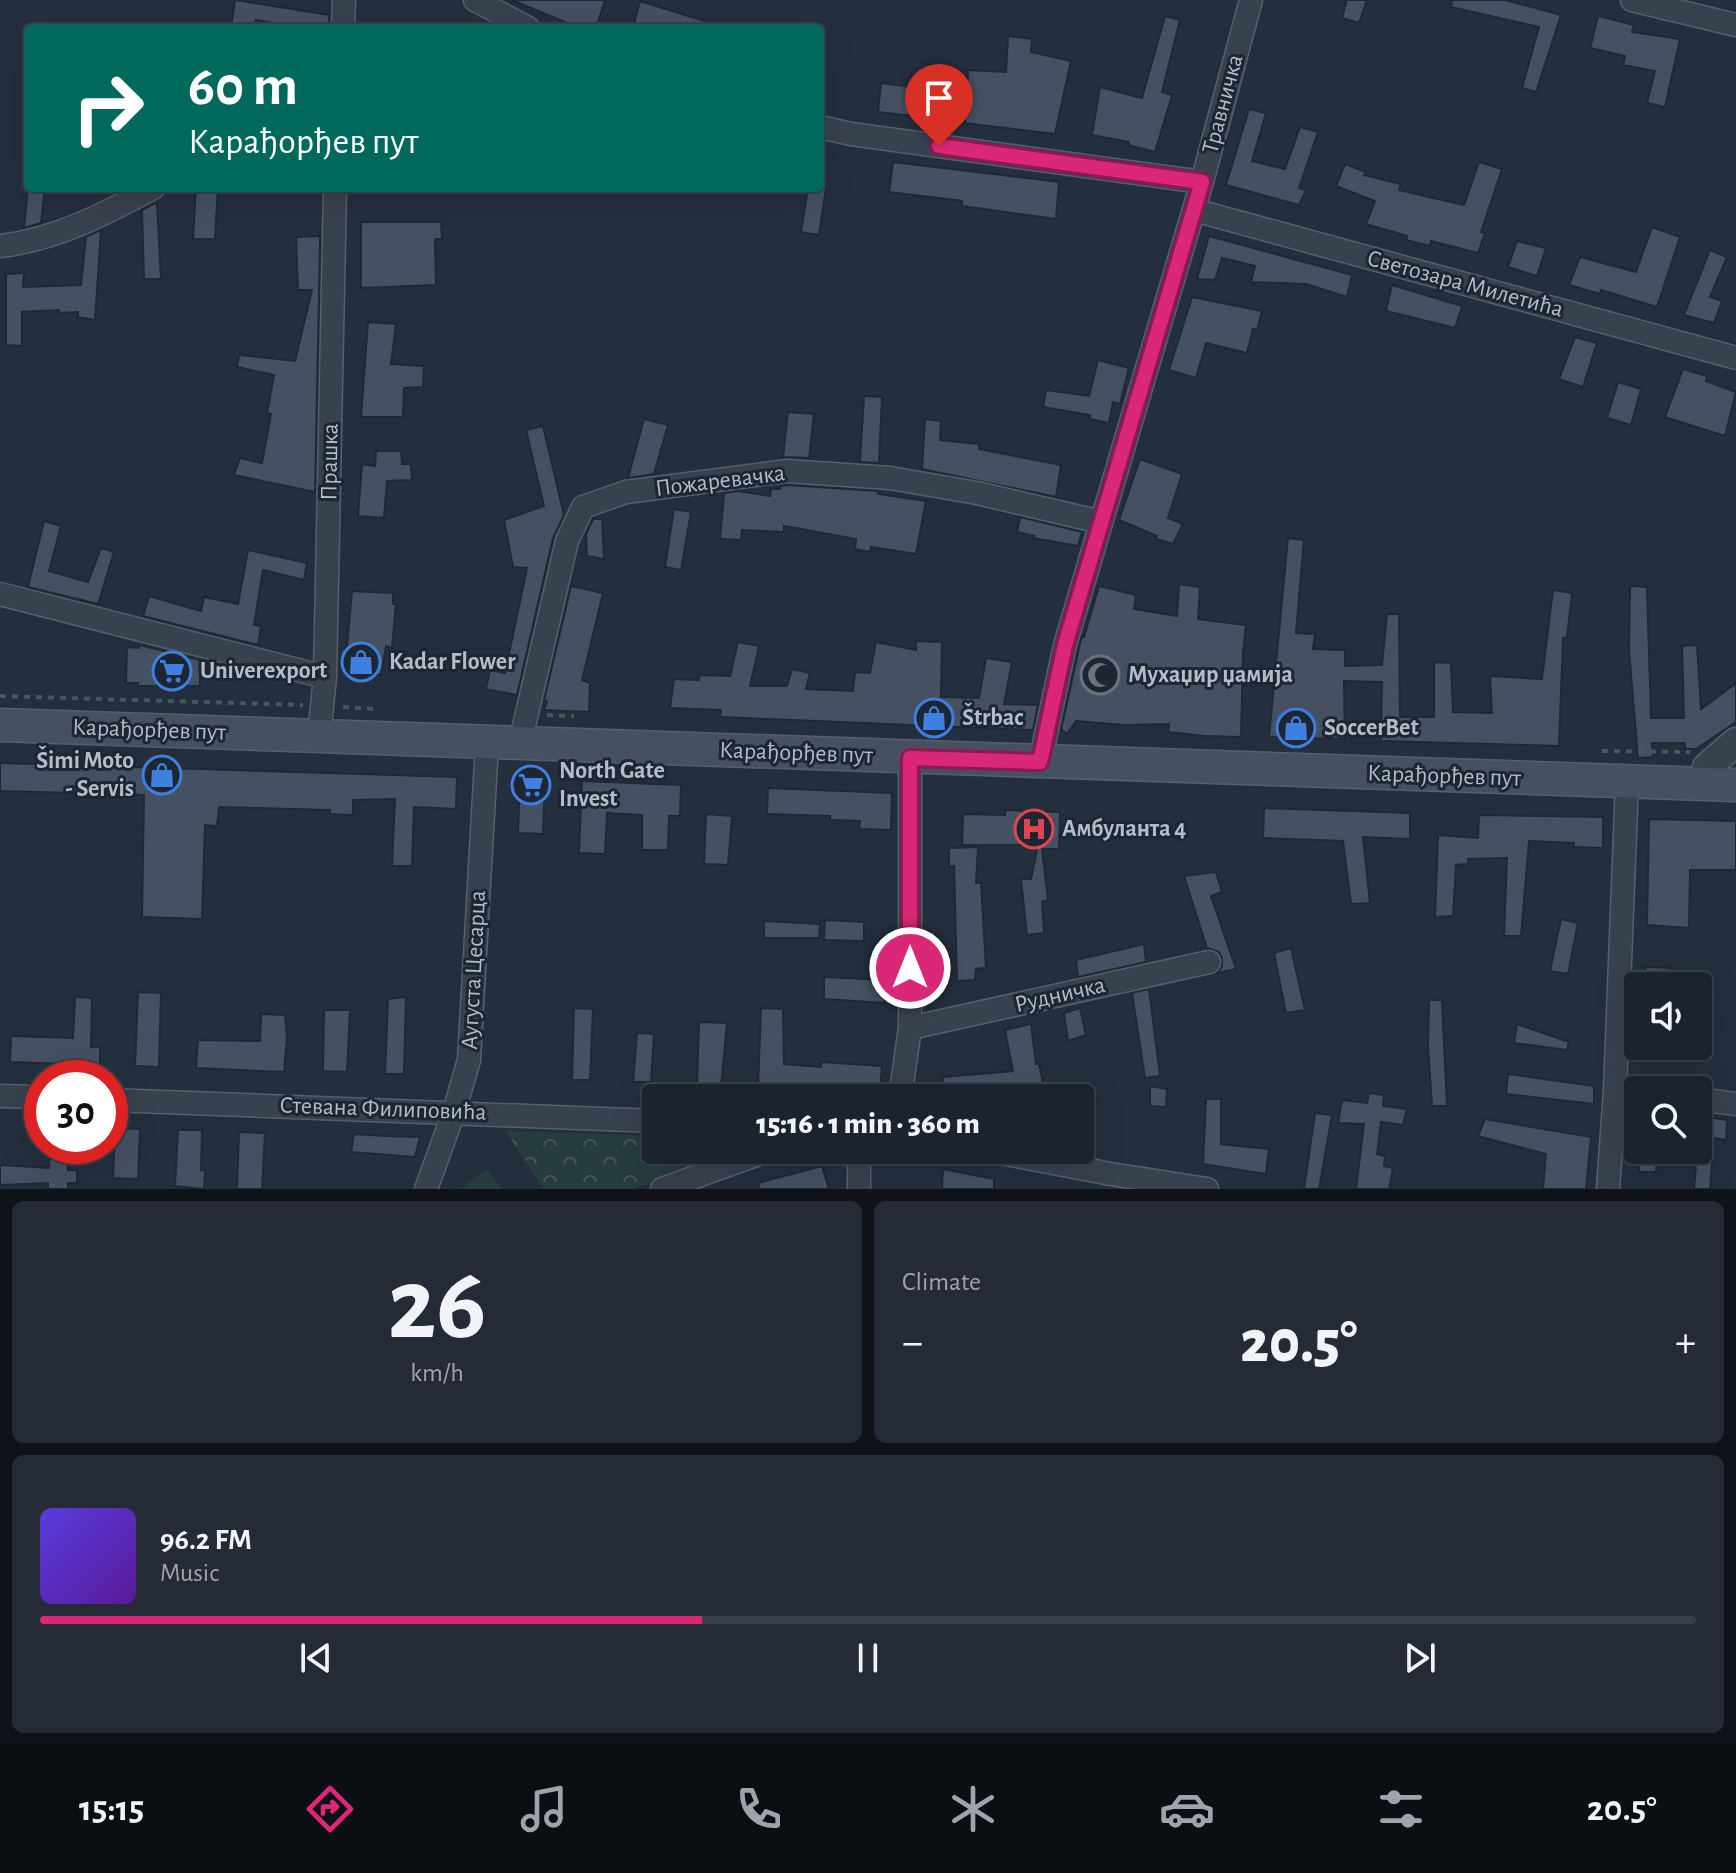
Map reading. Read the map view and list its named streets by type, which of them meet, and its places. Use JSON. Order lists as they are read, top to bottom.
{
  "streets": {
    "main road": ["Карађорђев пут"],
    "street": [
      "Травничка",
      "Светозара Милетића",
      "Прашка",
      "Пожаревачка",
      "Аугуста Цесарца",
      "Рудничка",
      "Стевана Филиповића"
    ]
  },
  "crossings": [
    ["Травничка", "Светозара Милетића"],
    ["Травничка", "Пожаревачка"],
    ["Травничка", "Карађорђев пут"],
    ["Прашка", "Карађорђев пут"],
    ["Пожаревачка", "Карађорђев пут"],
    ["Карађорђев пут", "Аугуста Цесарца"],
    ["Аугуста Цесарца", "Стевана Филиповића"]
  ],
  "places": {
    "shop": [
      "Kadar Flower",
      "Štrbac",
      "SoccerBet",
      "Šimi Moto - Servis"
    ],
    "supermarket": ["Univerexport", "North Gate Invest"],
    "mosque": ["Мухаџир џамија"],
    "hospital": ["Амбуланта 4"]
  },
  "page": {
    "turn": ["60 m", "Карађорђев пут"],
    "limit": "30",
    "trip": "15:16 · 1 min · 360 m",
    "tile": [
      ["26", "km/h"],
      "Climate"
    ],
    "heat": ["−", "20.5°", "+"],
    "song": ["96.2 FM", "Music"],
    "tabs": ["15:15", "20.5°"]
  }
}
